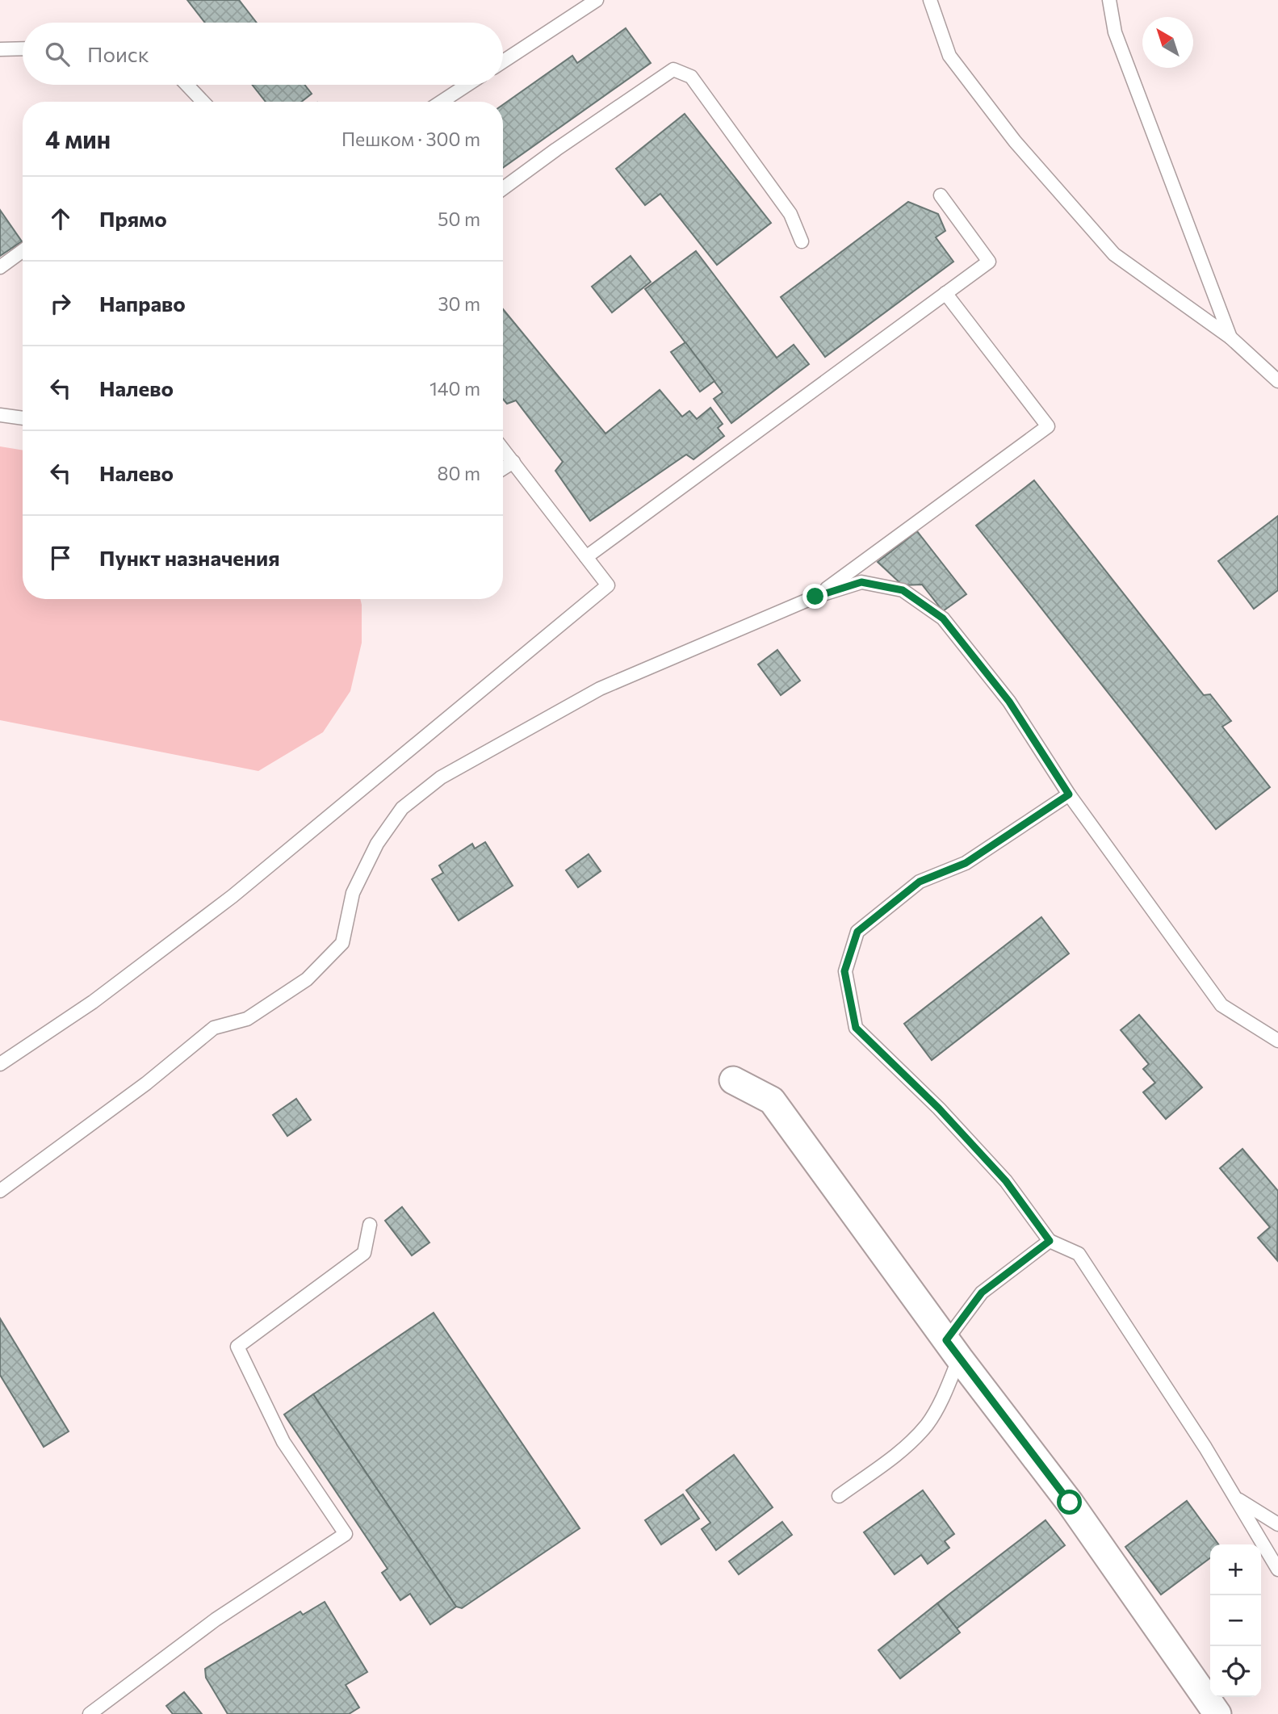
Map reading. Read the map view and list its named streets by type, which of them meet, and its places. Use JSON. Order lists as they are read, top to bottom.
{
  "north": "top left",
  "page": {
    "search": "Поиск",
    "heading": ["4 мин", "Пешком · 300 m"],
    "list": [
      ["Прямо", "50 m"],
      ["Направо", "30 m"],
      ["Налево", "140 m"],
      ["Налево", "80 m"],
      "Пункт назначения"
    ],
    "map_buttons": ["+", "−"]
  }
}
